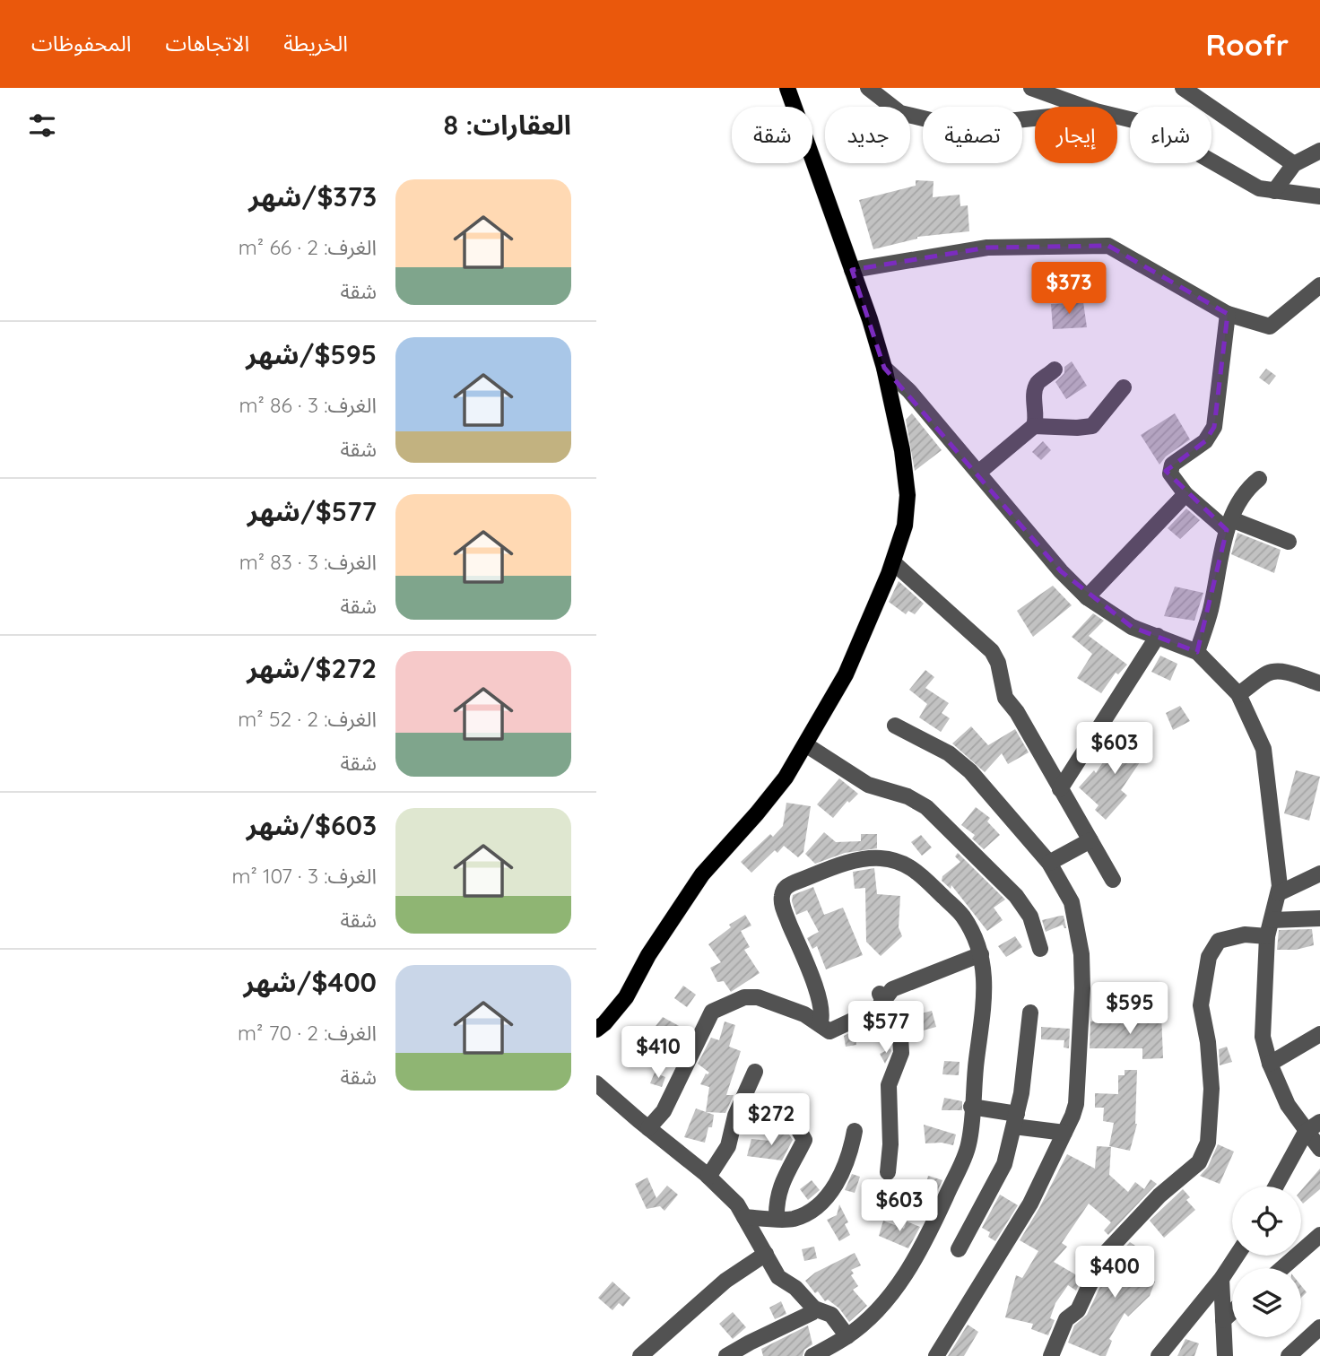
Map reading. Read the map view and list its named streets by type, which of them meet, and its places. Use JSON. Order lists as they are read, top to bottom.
{
  "page": {
    "header": "Roofr",
    "nav": ["الخريطة", "الاتجاهات", "المحفوظات"],
    "heading": "العقارات: 8",
    "chip": [
      "شراء",
      "إيجار",
      "تصفية",
      "جديد",
      "شقة"
    ],
    "list": [
      {
        "name": "$373/شهر",
        "note": "الغرف: 2 · 66 m² · شقة"
      },
      {
        "name": "$595/شهر",
        "note": "الغرف: 3 · 86 m² · شقة"
      },
      {
        "name": "$577/شهر",
        "note": "الغرف: 3 · 83 m² · شقة"
      },
      {
        "name": "$272/شهر",
        "note": "الغرف: 2 · 52 m² · شقة"
      },
      {
        "name": "$603/شهر",
        "note": "الغرف: 3 · 107 m² · شقة"
      },
      {
        "name": "$400/شهر",
        "note": "الغرف: 2 · 70 m² · شقة"
      }
    ],
    "price": [
      "$373",
      "$603",
      "$595",
      "$577",
      "$410",
      "$272",
      "$603",
      "$400"
    ]
  }
}
